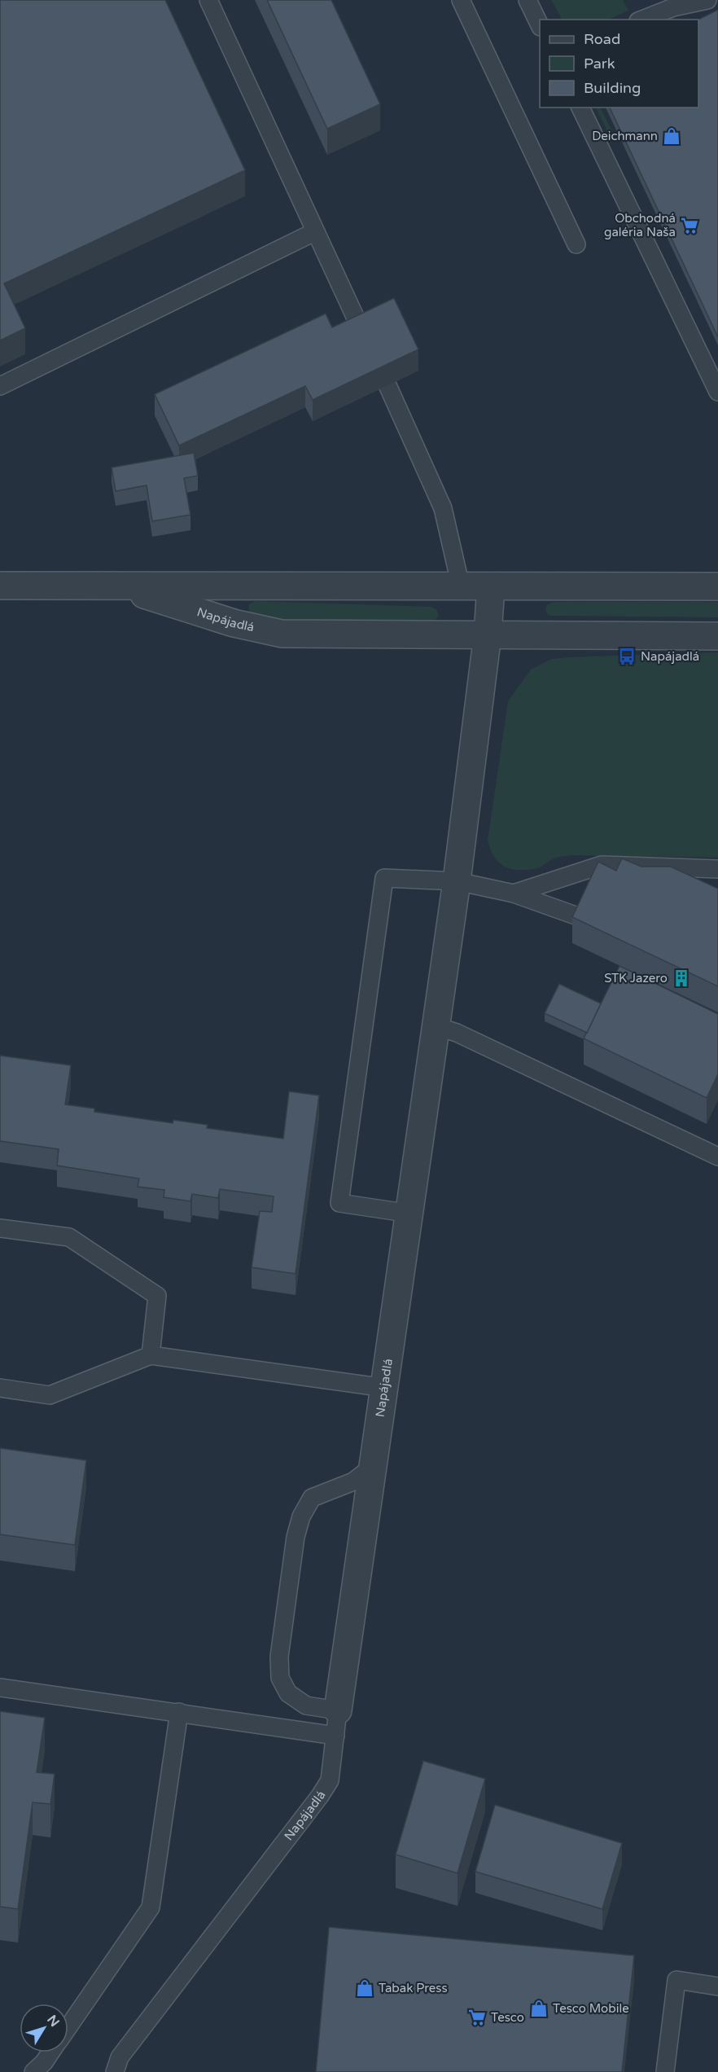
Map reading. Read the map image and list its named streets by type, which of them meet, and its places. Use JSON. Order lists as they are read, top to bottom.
{
  "streets": {
    "street": ["Napájadlá"]
  },
  "places": {
    "shop": ["Deichmann", "Tabak Press", "Tesco Mobile"],
    "supermarket": ["Obchodná galéria Naša", "Tesco"],
    "bus stop": ["Napájadlá"],
    "building": ["STK Jazero"]
  },
  "legend": ["Road", "Park", "Building"],
  "north": "top right"
}
